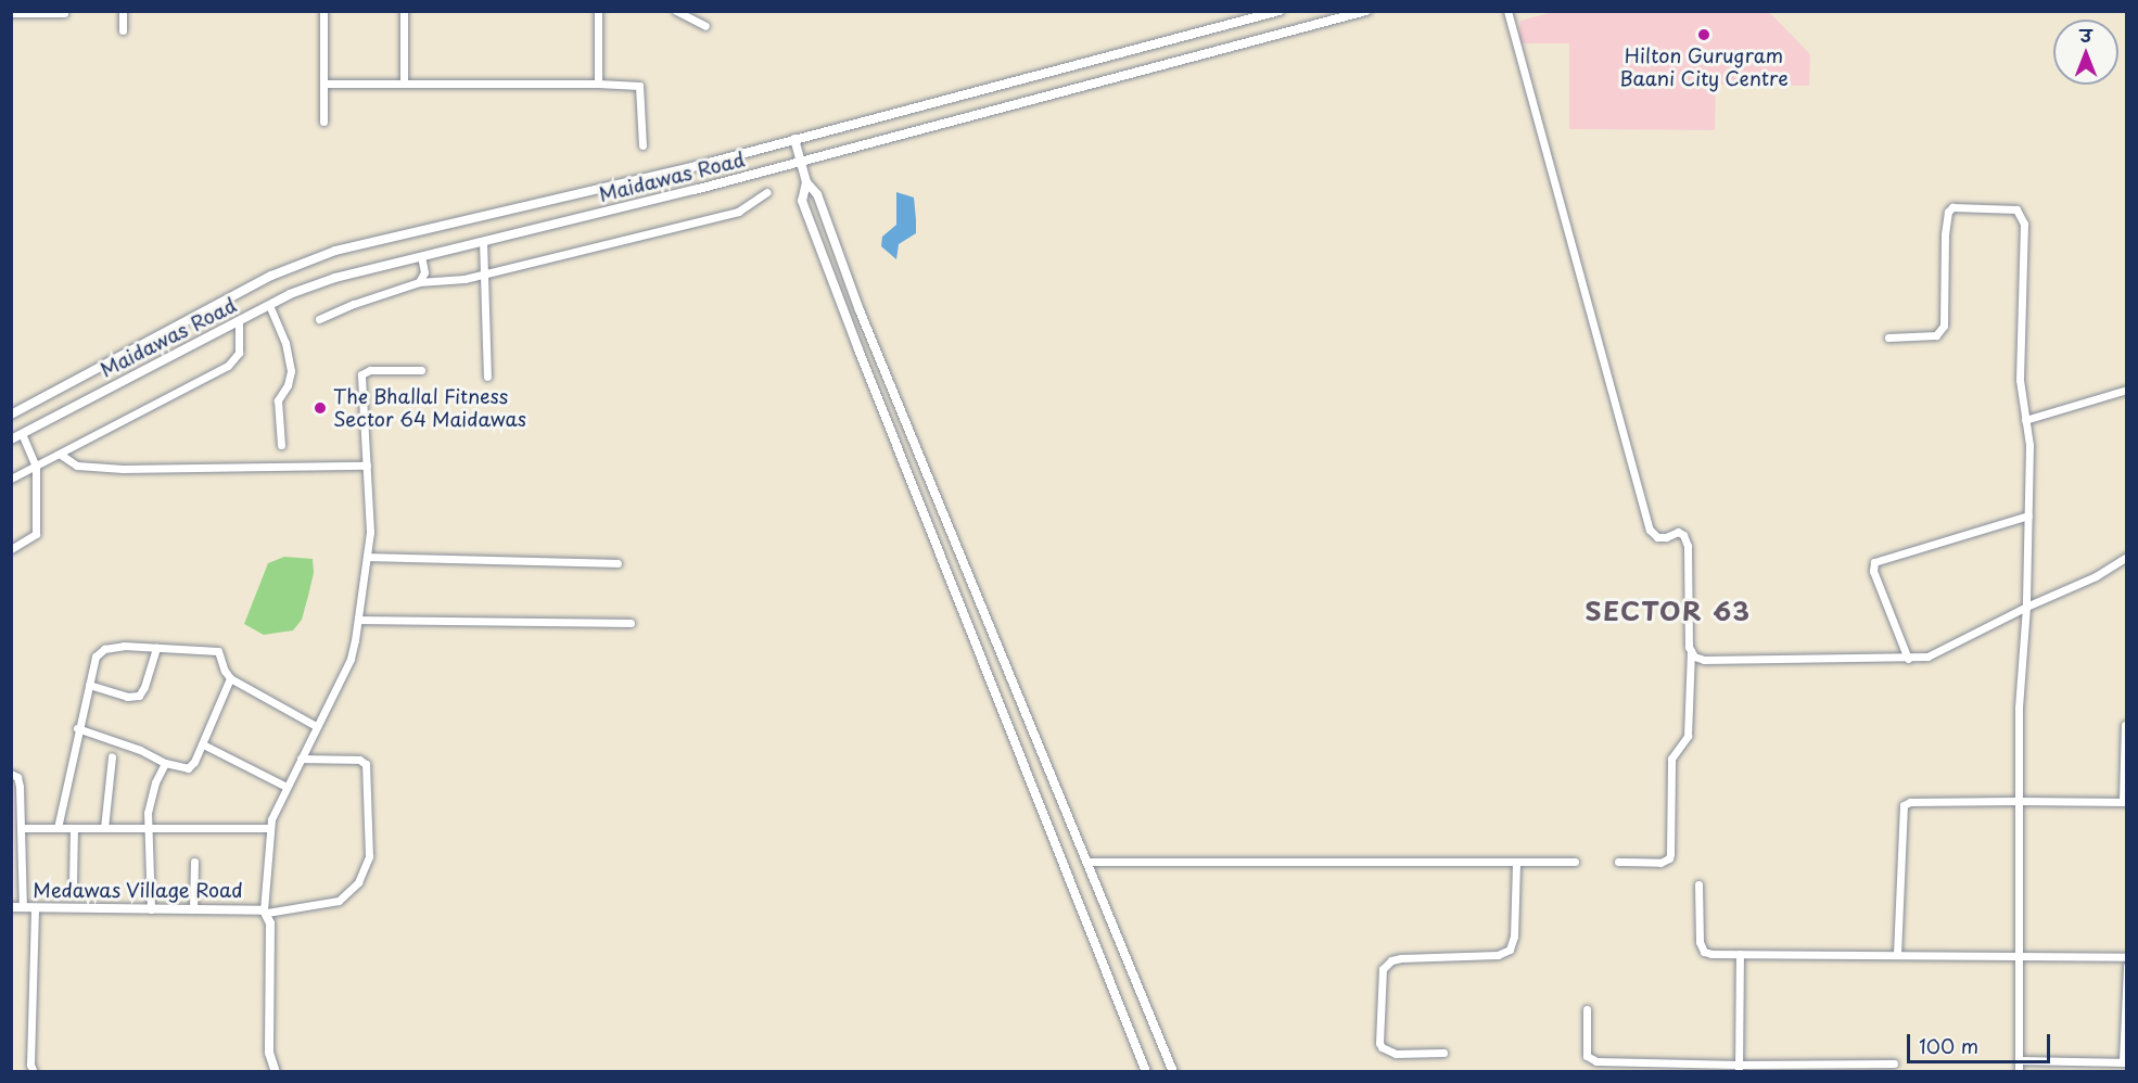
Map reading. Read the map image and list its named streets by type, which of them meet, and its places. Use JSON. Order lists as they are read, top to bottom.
{
  "streets": {
    "street": ["Maidawas Road", "Medawas Village Road"]
  },
  "districts": ["SECTOR 63"],
  "places": ["Hilton Gurugram Baani City Centre", "The Bhallal Fitness Sector 64 Maidawas"],
  "scale_bar": "100 m",
  "north": "top"
}
